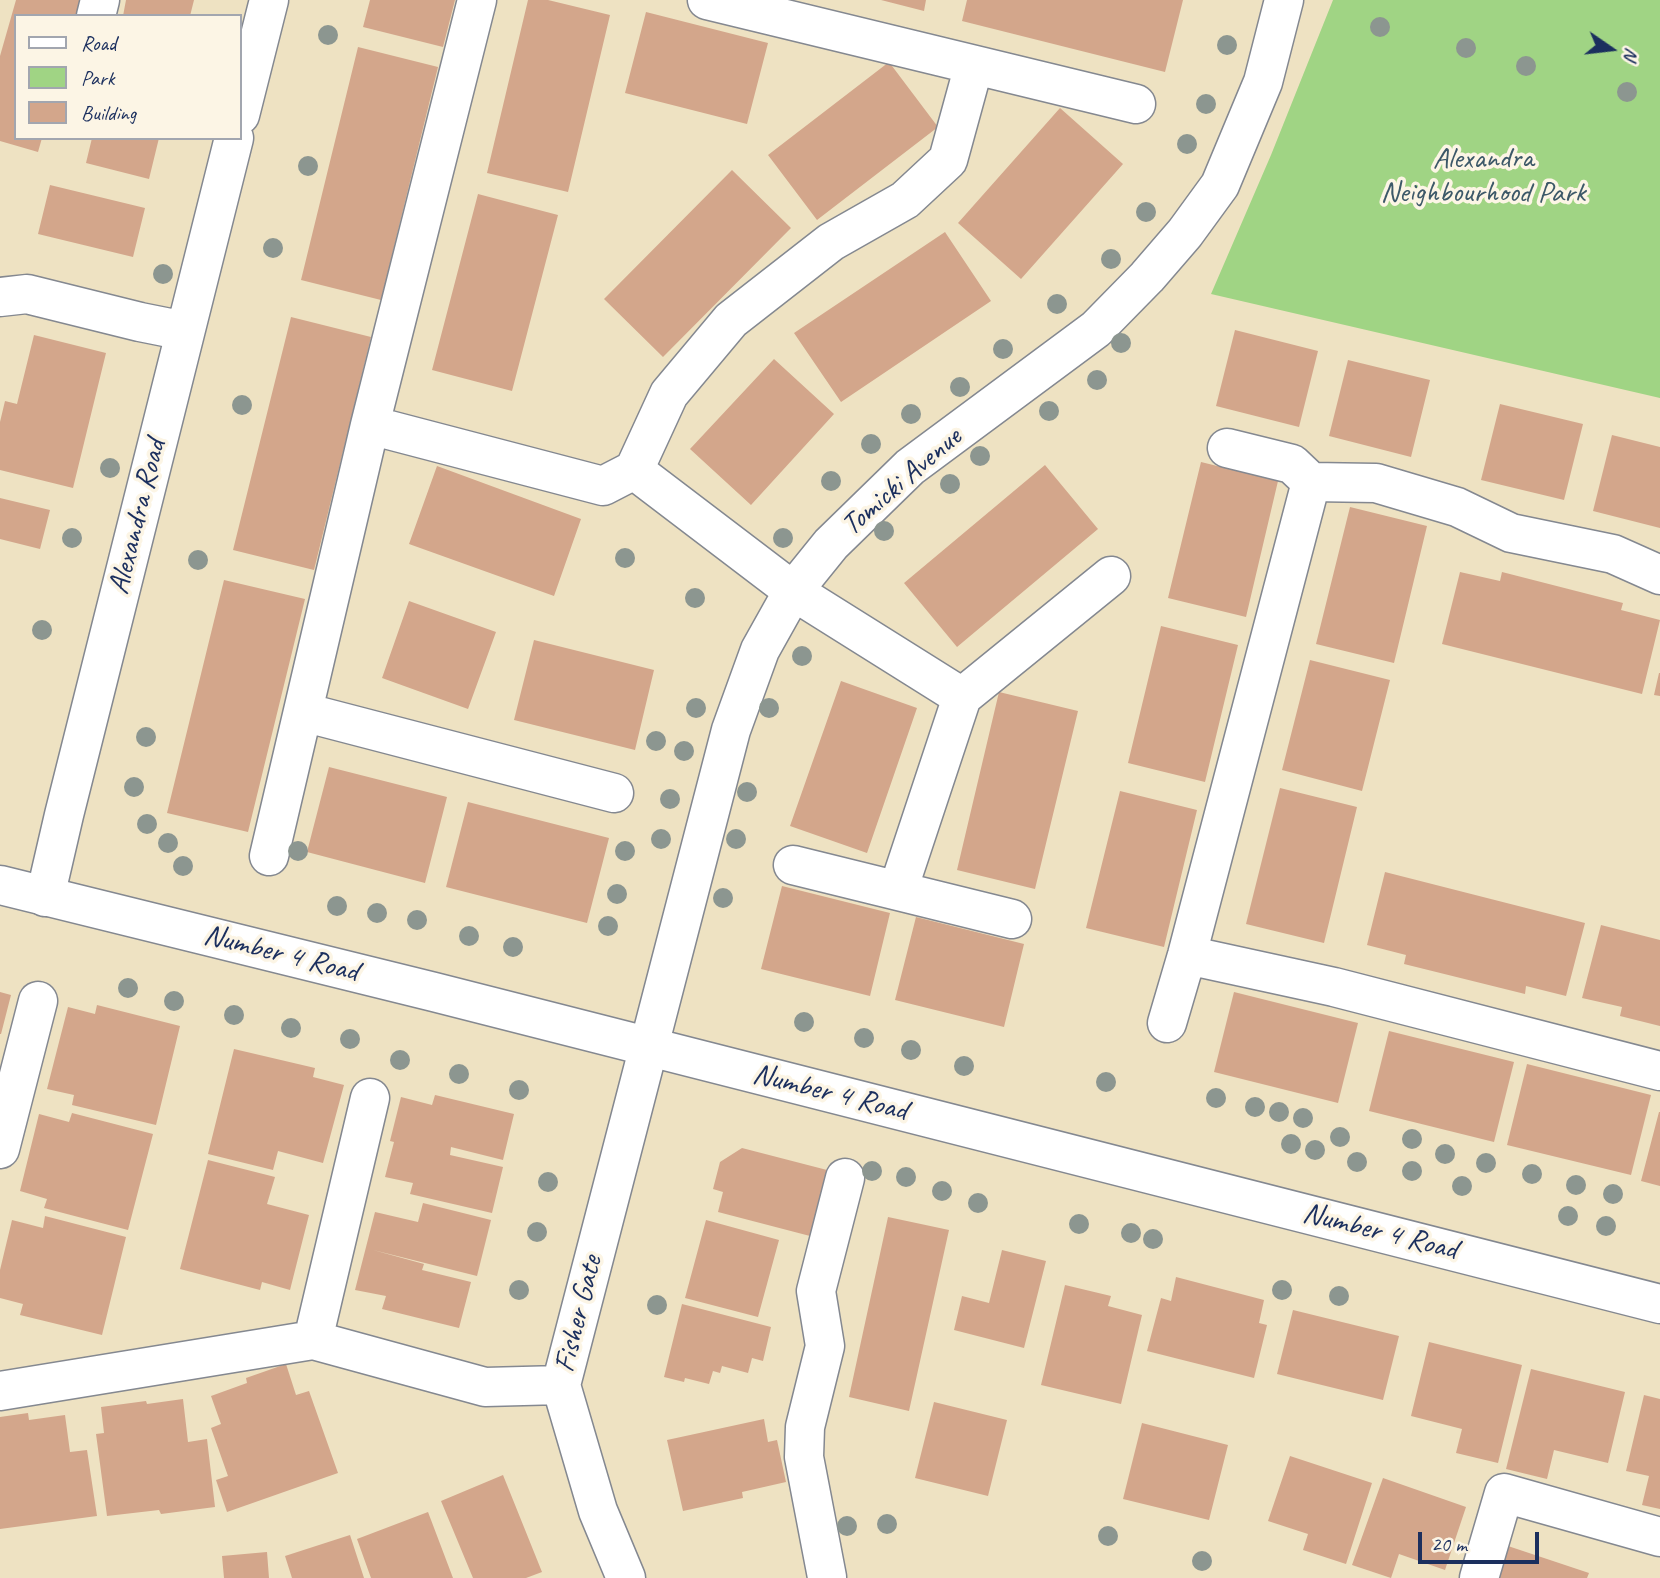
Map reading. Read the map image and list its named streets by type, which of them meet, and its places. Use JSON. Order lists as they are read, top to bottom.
{
  "streets": {
    "street": [
      "Tomicki Avenue",
      "Alexandra Road",
      "Number 4 Road",
      "Fisher Gate"
    ]
  },
  "crossings": [
    ["Tomicki Avenue", "Number 4 Road"],
    ["Tomicki Avenue", "Fisher Gate"],
    ["Alexandra Road", "Number 4 Road"],
    ["Number 4 Road", "Fisher Gate"]
  ],
  "parks": ["Alexandra Neighbourhood Park"],
  "legend": ["Road", "Park", "Building"],
  "scale_bar": "20 m",
  "north": "right"
}
